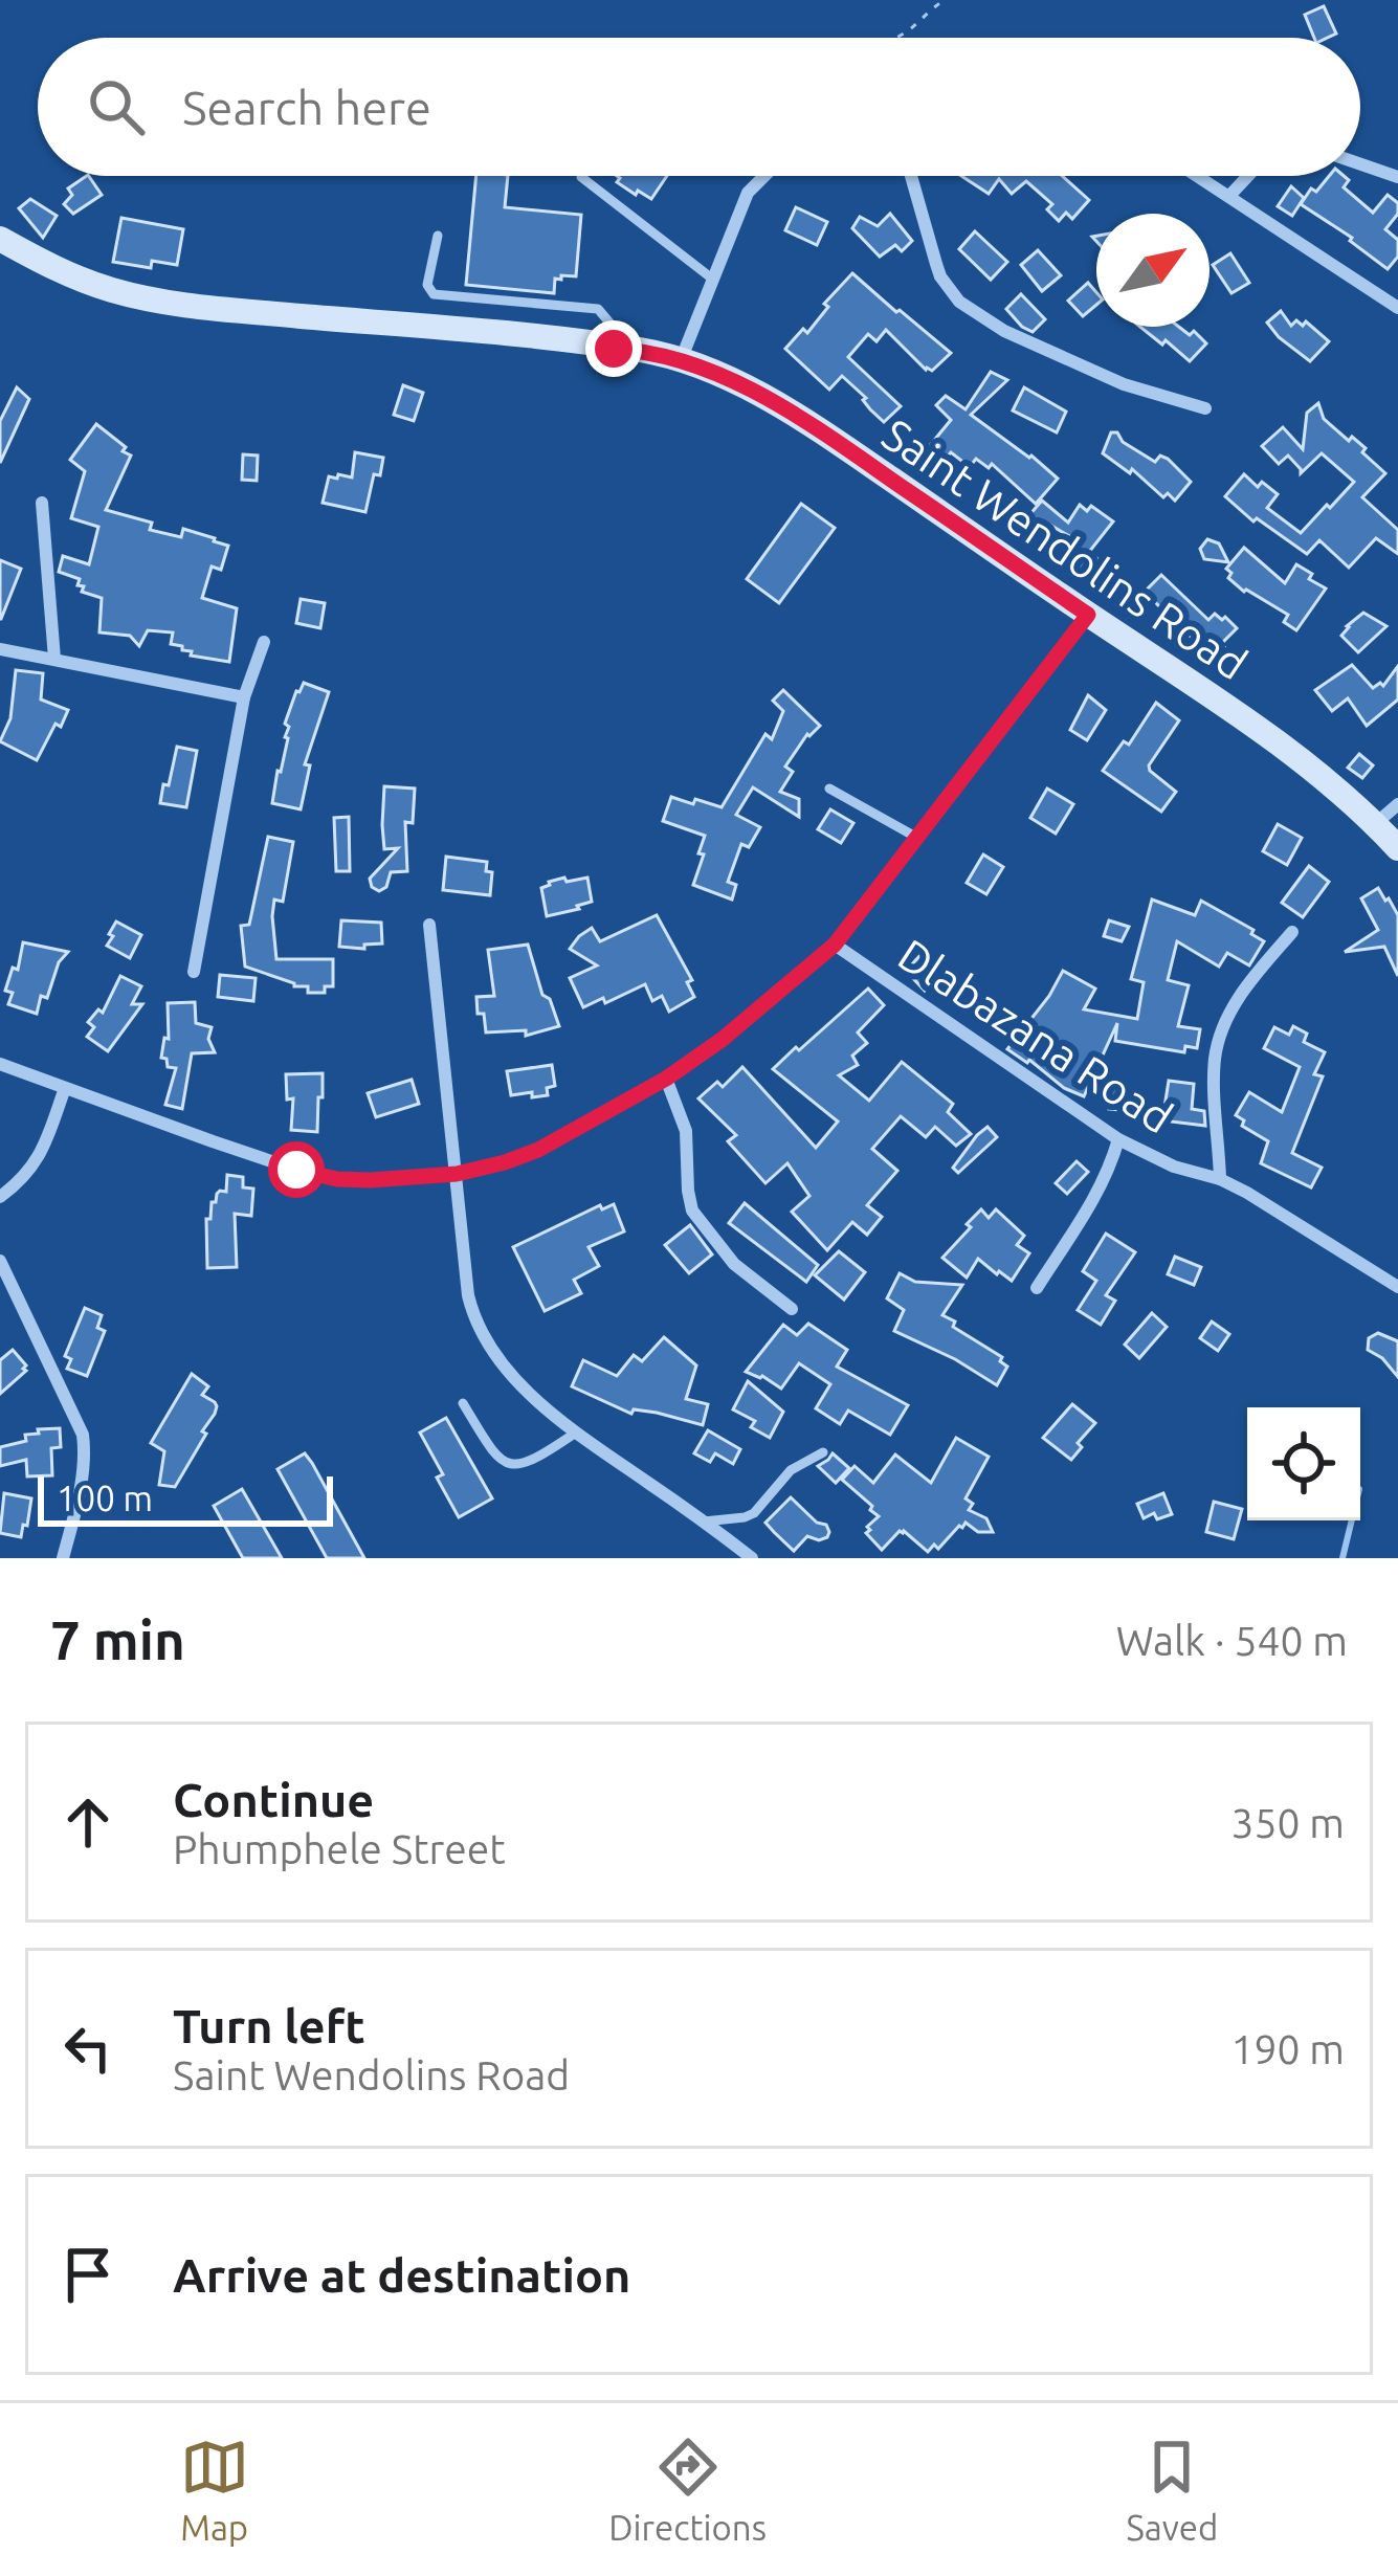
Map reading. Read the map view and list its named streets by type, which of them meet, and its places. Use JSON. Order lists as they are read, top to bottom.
{
  "streets": {
    "street": ["Saint Wendolins Road", "Dlabazana Road"]
  },
  "scale_bar": "100 m",
  "north": "top right",
  "page": {
    "search": "Search here",
    "scale": "100 m",
    "heading": ["7 min", "Walk · 540 m"],
    "list": [
      ["Continue", "Phumphele Street", "350 m"],
      ["Turn left", "Saint Wendolins Road", "190 m"],
      "Arrive at destination"
    ],
    "nav": ["Map", "Directions", "Saved"]
  }
}
